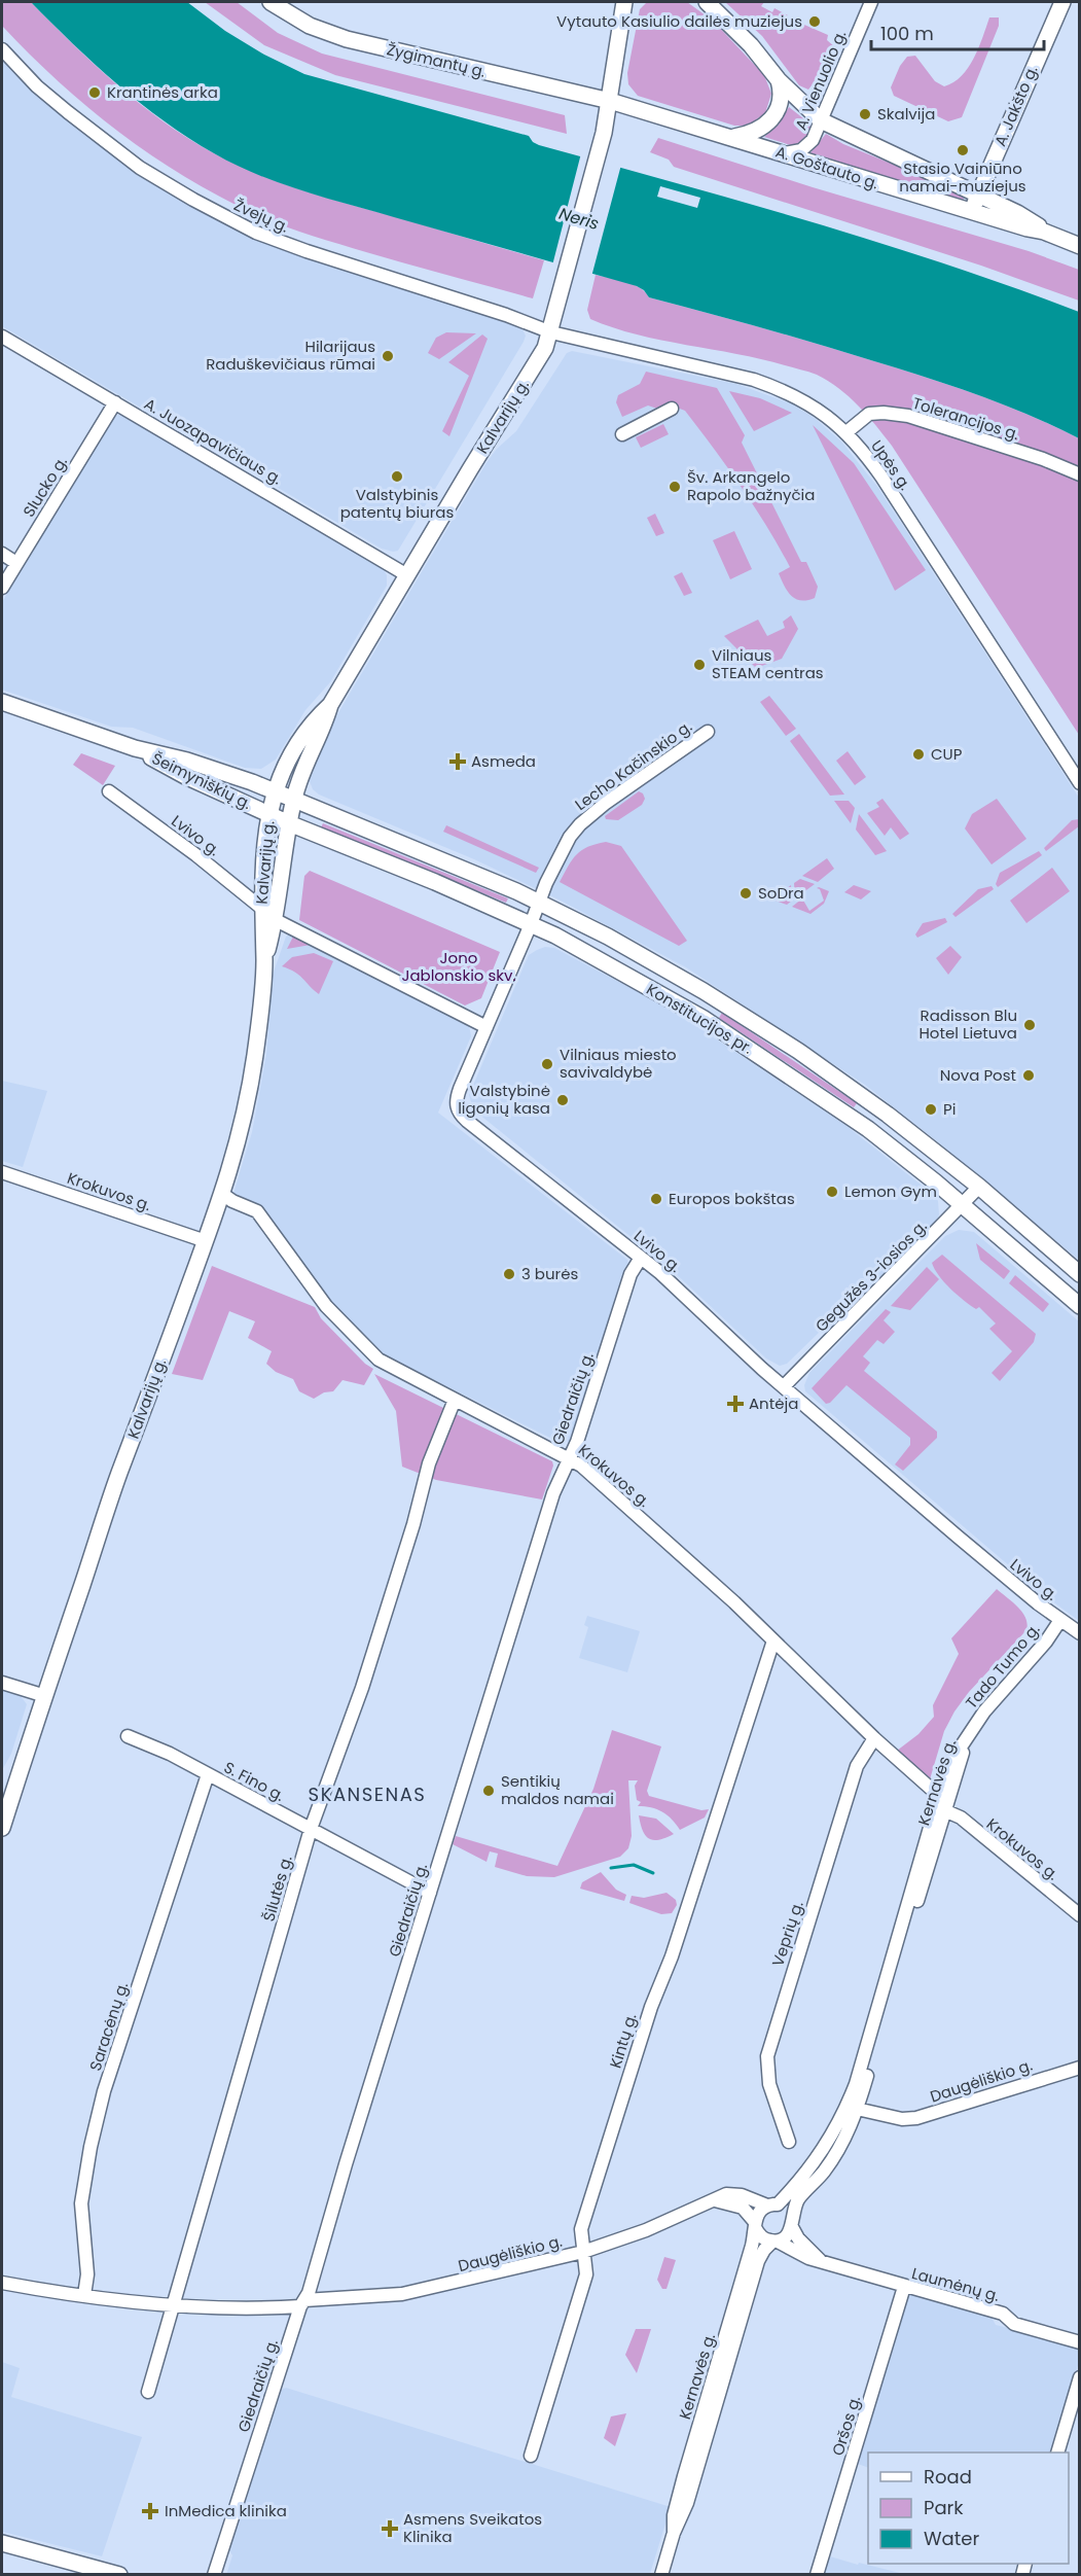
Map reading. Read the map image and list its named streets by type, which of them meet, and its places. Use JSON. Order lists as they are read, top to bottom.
{
  "streets": {
    "main road": [
      "Žygimantų g.",
      "A. Jakšto g.",
      "A. Goštauto g.",
      "Kalvarijų g.",
      "Šeimyniškių g.",
      "Konstitucijos pr."
    ],
    "street": [
      "A. Vienuolio g.",
      "Žvejų g.",
      "Tolerancijos g.",
      "A. Juozapavičiaus g.",
      "Upės g.",
      "Slucko g.",
      "Lecho Kačinskio g.",
      "Lvivo g.",
      "Krokuvos g.",
      "Gegužės 3-iosios g.",
      "Giedraičių g.",
      "Tado Tumo g.",
      "S. Fino g.",
      "Kernavės g.",
      "Šilutės g.",
      "Veprių g.",
      "Saracėnų g.",
      "Kintų g.",
      "Daugėliškio g.",
      "Laumėnų g.",
      "Oršos g."
    ]
  },
  "crossings": [
    ["Žygimantų g.", "A. Goštauto g."],
    ["Žygimantų g.", "Kalvarijų g."],
    ["A. Vienuolio g.", "A. Goštauto g."],
    ["A. Jakšto g.", "A. Goštauto g."],
    ["A. Goštauto g.", "Kalvarijų g."],
    ["Žvejų g.", "Kalvarijų g."],
    ["Žvejų g.", "Upės g."],
    ["Kalvarijų g.", "A. Juozapavičiaus g."],
    ["Kalvarijų g.", "Upės g."],
    ["Kalvarijų g.", "Šeimyniškių g."],
    ["Kalvarijų g.", "Lvivo g."],
    ["Kalvarijų g.", "Konstitucijos pr."],
    ["Kalvarijų g.", "Krokuvos g."],
    ["Tolerancijos g.", "Upės g."],
    ["A. Juozapavičiaus g.", "Slucko g."],
    ["Lecho Kačinskio g.", "Lvivo g."],
    ["Lecho Kačinskio g.", "Konstitucijos pr."],
    ["Šeimyniškių g.", "Konstitucijos pr."],
    ["Lvivo g.", "Gegužės 3-iosios g."],
    ["Lvivo g.", "Giedraičių g."],
    ["Lvivo g.", "Tado Tumo g."],
    ["Konstitucijos pr.", "Gegužės 3-iosios g."],
    ["Krokuvos g.", "Giedraičių g."],
    ["Krokuvos g.", "Kernavės g."],
    ["Krokuvos g.", "Šilutės g."],
    ["Krokuvos g.", "Veprių g."],
    ["Krokuvos g.", "Kintų g."],
    ["Giedraičių g.", "S. Fino g."],
    ["Giedraičių g.", "Daugėliškio g."],
    ["Tado Tumo g.", "Kernavės g."],
    ["S. Fino g.", "Šilutės g."],
    ["S. Fino g.", "Saracėnų g."],
    ["Kernavės g.", "Daugėliškio g."],
    ["Kernavės g.", "Laumėnų g."],
    ["Šilutės g.", "Daugėliškio g."],
    ["Saracėnų g.", "Daugėliškio g."],
    ["Kintų g.", "Daugėliškio g."],
    ["Daugėliškio g.", "Laumėnų g."],
    ["Laumėnų g.", "Oršos g."]
  ],
  "districts": ["SKANSENAS"],
  "water": ["Neris"],
  "parks": ["Jono Jablonskio skv."],
  "places": {
    "other": [
      "Vytauto Kasiulio dailės muziejus",
      "Krantinės arka",
      "Skalvija",
      "Stasio Vainiūno namai-muziejus",
      "Hilarijaus Raduškevičiaus rūmai",
      "Valstybinis patentų biuras",
      "Šv. Arkangelo Rapolo bažnyčia",
      "Vilniaus STEAM centras",
      "CUP",
      "SoDra",
      "Radisson Blu Hotel Lietuva",
      "Vilniaus miesto savivaldybė",
      "Nova Post",
      "Valstybinė ligonių kasa",
      "Pi",
      "Lemon Gym",
      "Europos bokštas",
      "3 burės",
      "Sentikių maldos namai"
    ],
    "health": [
      "Asmeda",
      "Antėja",
      "InMedica klinika",
      "Asmens Sveikatos Klinika"
    ]
  },
  "legend": ["Road", "Park", "Water"],
  "scale_bar": "100 m"
}
